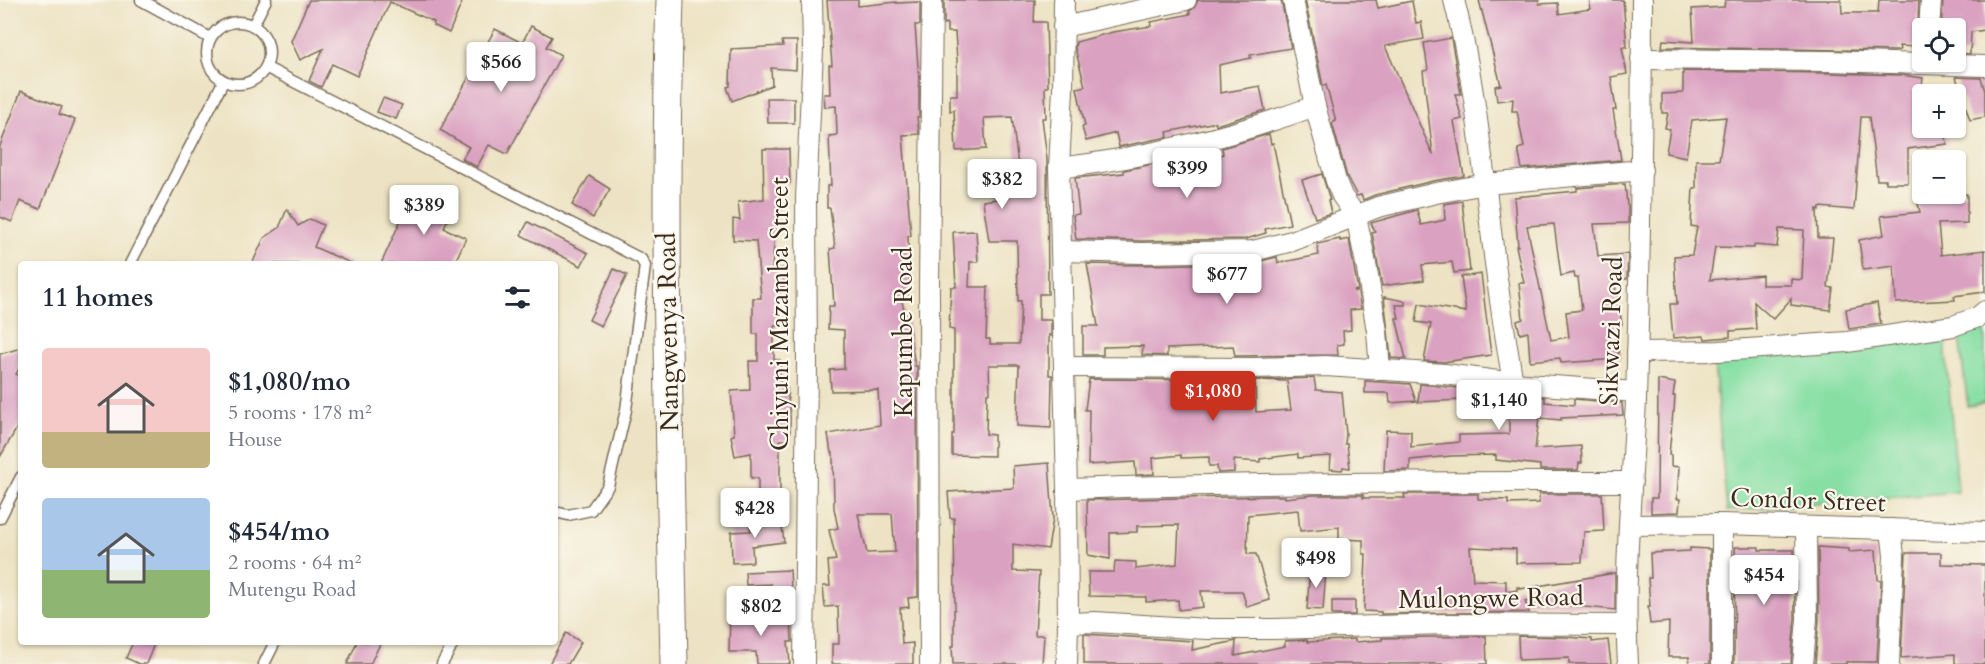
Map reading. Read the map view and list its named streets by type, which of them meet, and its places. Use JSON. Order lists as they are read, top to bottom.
{
  "streets": {
    "main road": ["Nangwenya Road"],
    "street": [
      "Chiyuni Mazamba Street",
      "Sikwazi Road",
      "Kapumbe Road",
      "Condor Street",
      "Mulongwe Road"
    ]
  },
  "crossings": [
    ["Sikwazi Road", "Condor Street"],
    ["Sikwazi Road", "Mulongwe Road"]
  ],
  "page": {
    "map_buttons": ["+", "−"],
    "price": [
      "$566",
      "$399",
      "$382",
      "$389",
      "$677",
      "$1,080",
      "$1,140",
      "$428",
      "$498",
      "$454",
      "$802"
    ],
    "heading": "11 homes",
    "list": [
      {
        "name": "$1,080/mo",
        "note": "5 rooms · 178 m² · House"
      },
      {
        "name": "$454/mo",
        "note": "2 rooms · 64 m² · Mutengu Road"
      }
    ]
  }
}
